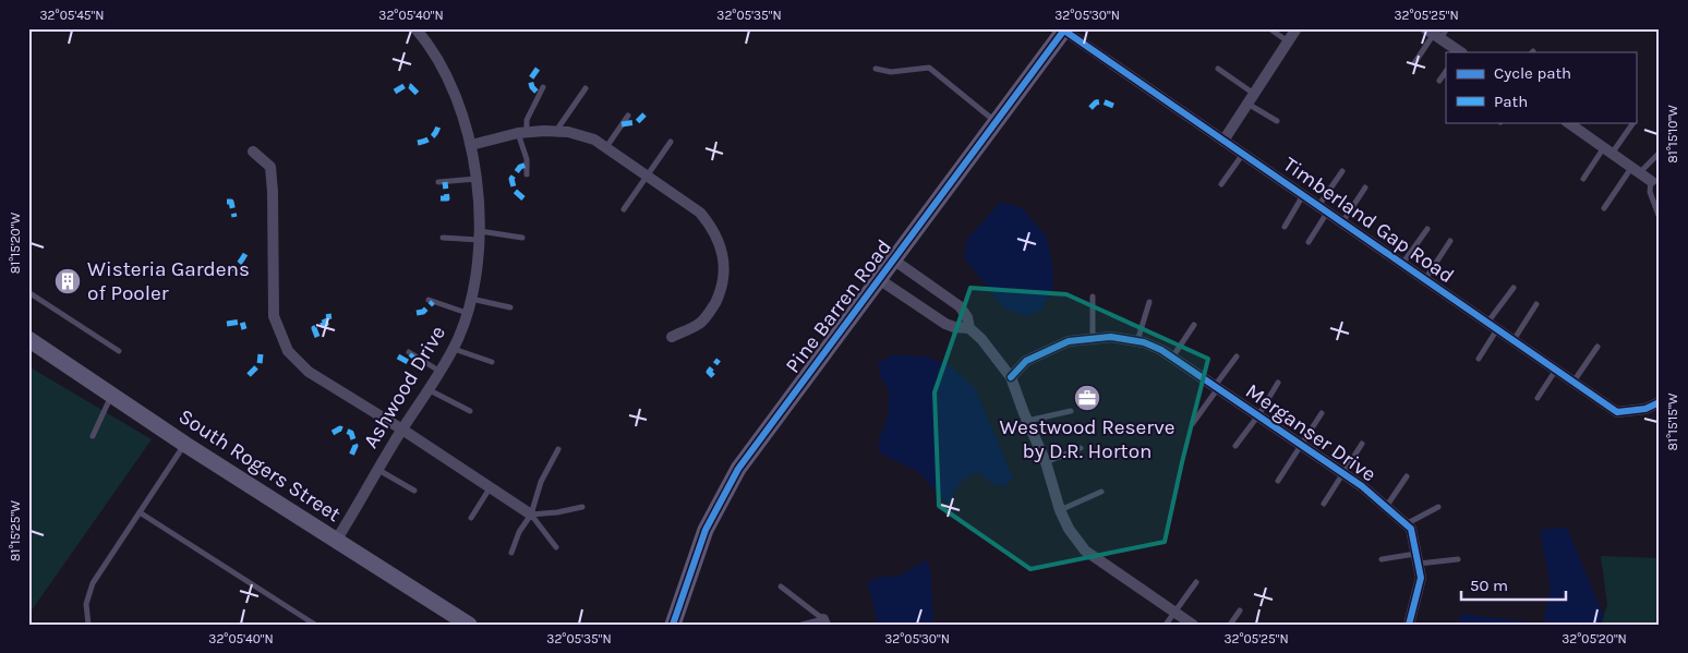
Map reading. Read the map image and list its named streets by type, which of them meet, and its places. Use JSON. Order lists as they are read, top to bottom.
{
  "streets": {
    "main road": ["Pine Barren Road", "South Rogers Street"],
    "street": ["Timberland Gap Road", "Ashwood Drive", "Merganser Drive"]
  },
  "crossings": [
    ["Timberland Gap Road", "Pine Barren Road"],
    ["Ashwood Drive", "South Rogers Street"]
  ],
  "places": {
    "building": ["Wisteria Gardens of Pooler"],
    "office": ["Westwood Reserve by D.R. Horton"]
  },
  "legend": ["Cycle path", "Path"],
  "scale_bar": "50 m",
  "coordinates": [
    "32°05'45\"N",
    "32°05'40\"N",
    "32°05'35\"N",
    "32°05'30\"N",
    "32°05'25\"N",
    "81°15'10\"W",
    "81°15'20\"W",
    "81°15'15\"W",
    "81°15'25\"W",
    "32°05'20\"N"
  ]
}
